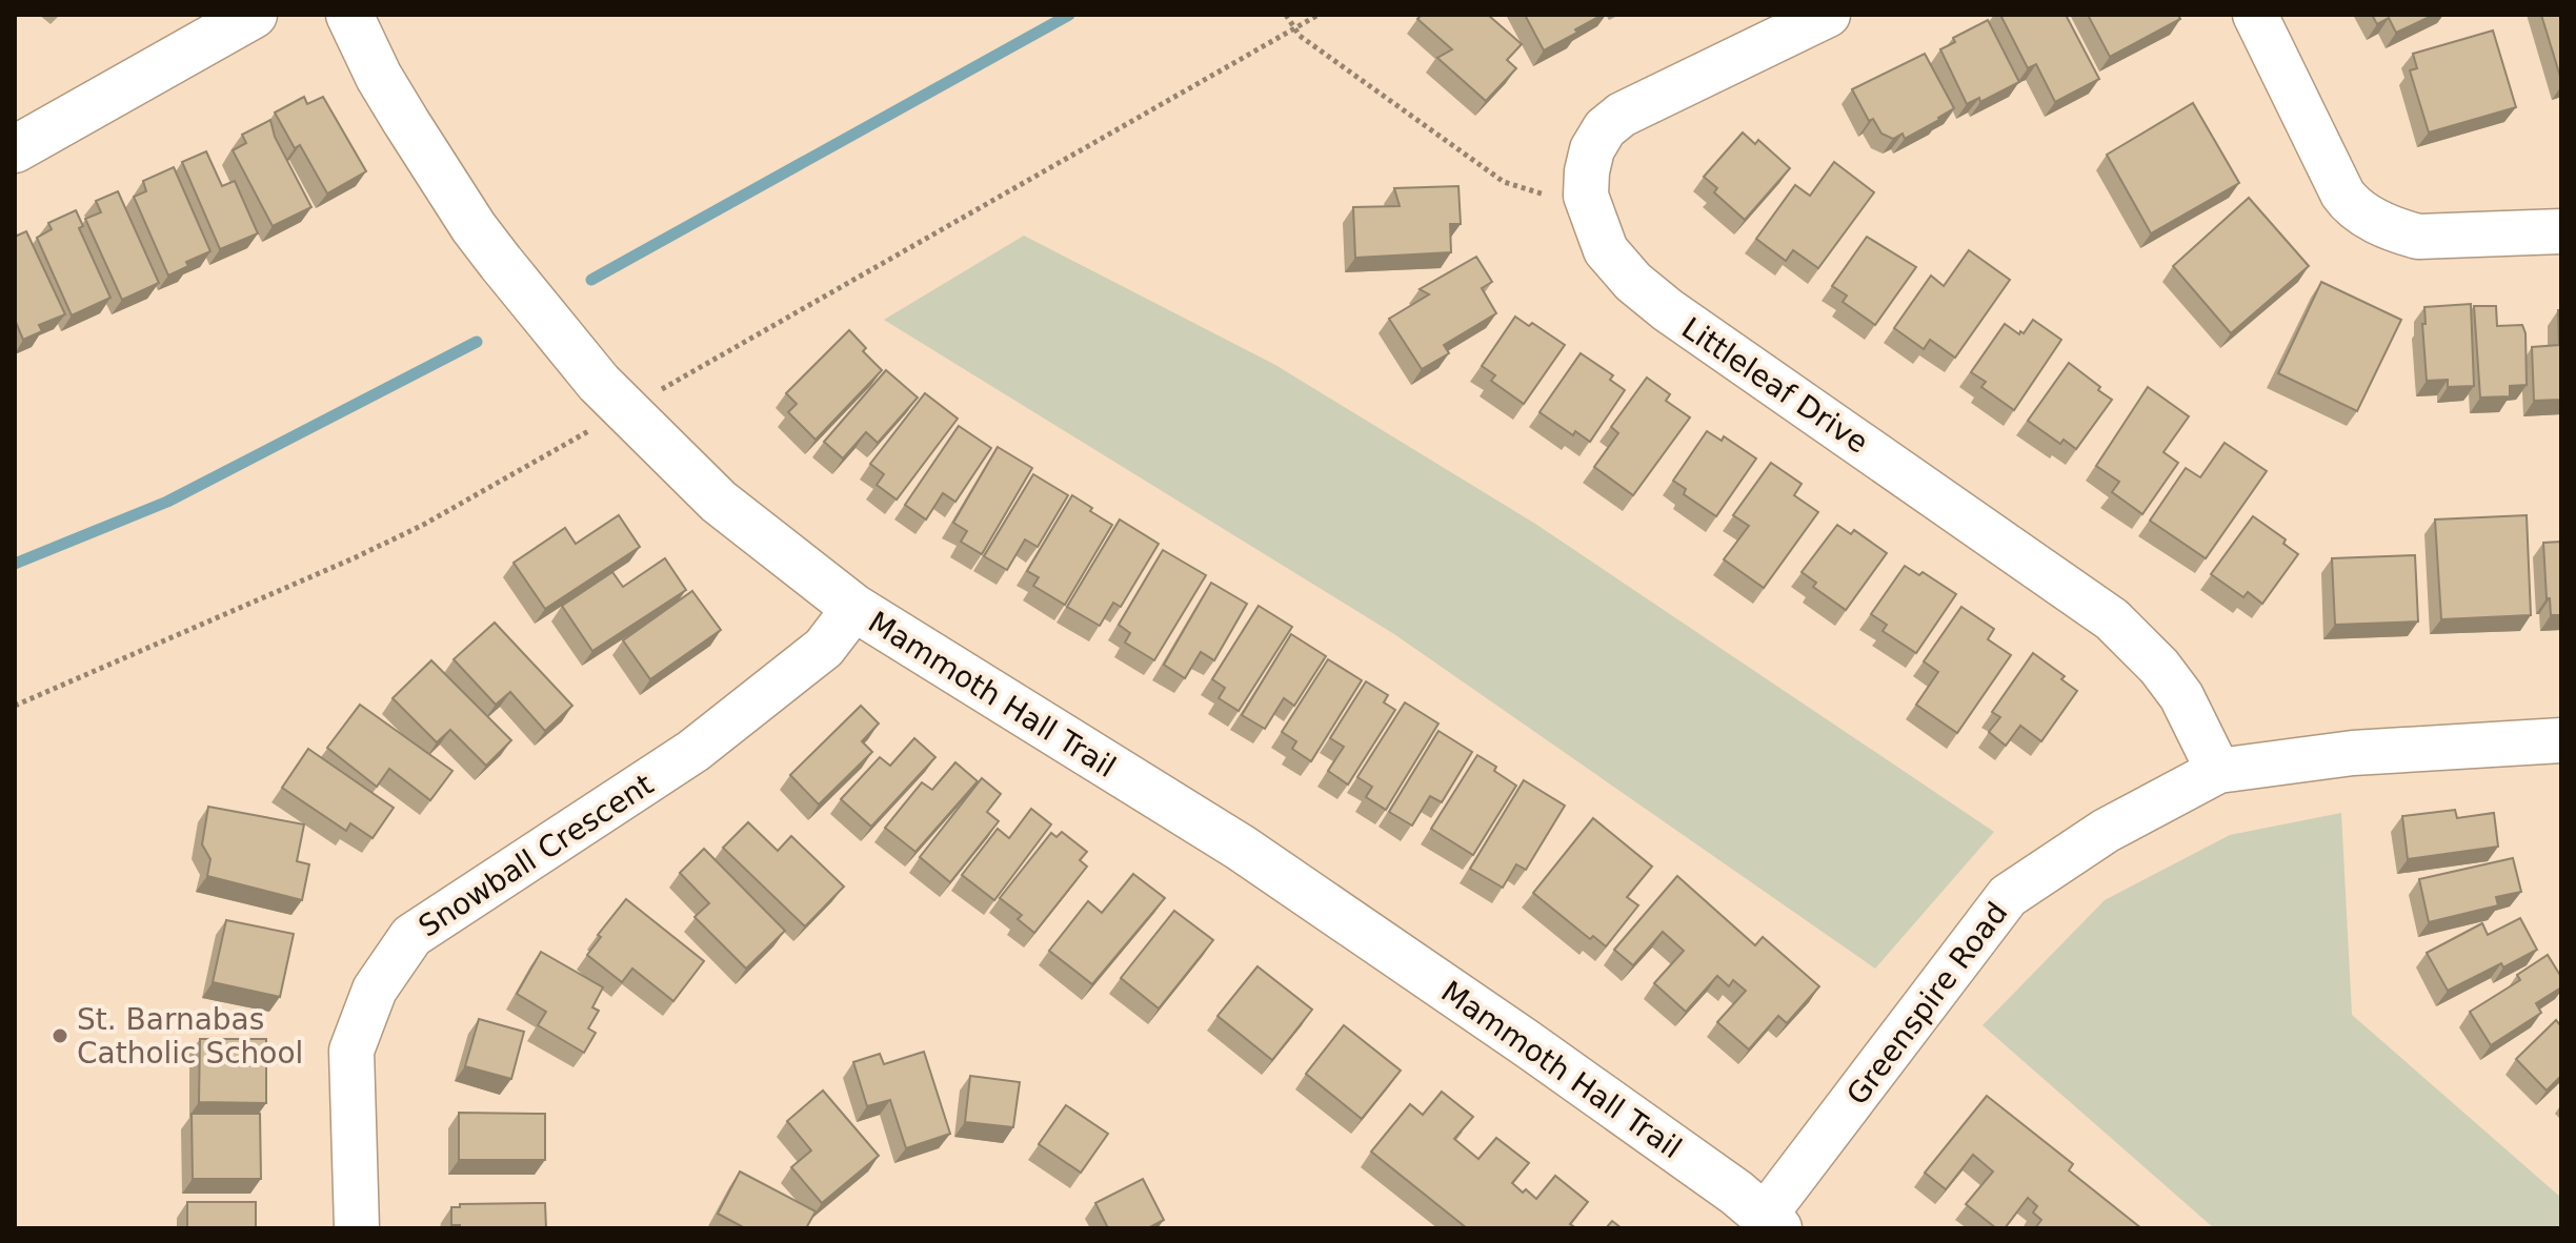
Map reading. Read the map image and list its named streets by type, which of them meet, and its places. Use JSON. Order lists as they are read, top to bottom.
{
  "streets": {
    "street": [
      "Littleleaf Drive",
      "Mammoth Hall Trail",
      "Snowball Crescent",
      "Greenspire Road"
    ]
  },
  "crossings": [
    ["Littleleaf Drive", "Greenspire Road"],
    ["Mammoth Hall Trail", "Snowball Crescent"],
    ["Mammoth Hall Trail", "Greenspire Road"]
  ],
  "places": ["St. Barnabas Catholic School"]
}
